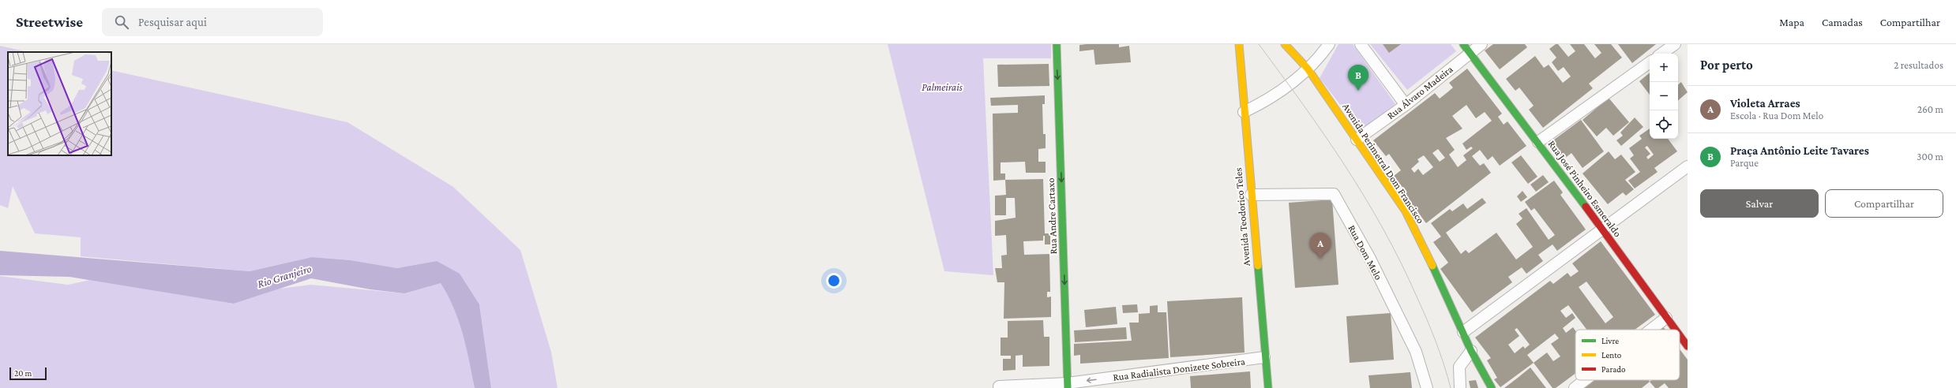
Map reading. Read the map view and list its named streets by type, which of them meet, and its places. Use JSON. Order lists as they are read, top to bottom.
{
  "streets": {
    "street": [
      "Rua Álvaro Madeira",
      "Avenida Perimetral Dom Francisco",
      "Rua José Pinheiro Esmeraldo",
      "Rua Andre Cartaxo",
      "Avenida Teodorico Teles",
      "Rua Dom Melo",
      "Rua Radialista Donizete Sobreira"
    ]
  },
  "crossings": [
    ["Rua Álvaro Madeira", "Avenida Perimetral Dom Francisco"],
    ["Rua Álvaro Madeira", "Rua José Pinheiro Esmeraldo"],
    ["Rua Andre Cartaxo", "Rua Radialista Donizete Sobreira"],
    ["Avenida Teodorico Teles", "Rua Dom Melo"],
    ["Avenida Teodorico Teles", "Rua Radialista Donizete Sobreira"]
  ],
  "one_way": ["Rua Andre Cartaxo", "Rua Radialista Donizete Sobreira"],
  "water": ["Rio Granjeiro"],
  "parks": ["Palmeirais"],
  "legend": ["Livre", "Lento", "Parado"],
  "scale_bar": "20 m",
  "page": {
    "header": "Streetwise",
    "search": "Pesquisar aqui",
    "nav": ["Mapa", "Camadas", "Compartilhar"],
    "heading": ["Por perto", "2 resultados"],
    "map_buttons": ["+", "−"],
    "pins": ["B", "A"],
    "list": [
      {
        "mark": "A",
        "name": "Violeta Arraes",
        "note": "Escola · Rua Dom Melo",
        "value": "260 m"
      },
      {
        "mark": "B",
        "name": "Praça Antônio Leite Tavares",
        "note": "Parque",
        "value": "300 m"
      }
    ],
    "buttons": ["Salvar", "Compartilhar"],
    "scale": "20 m"
  }
}
